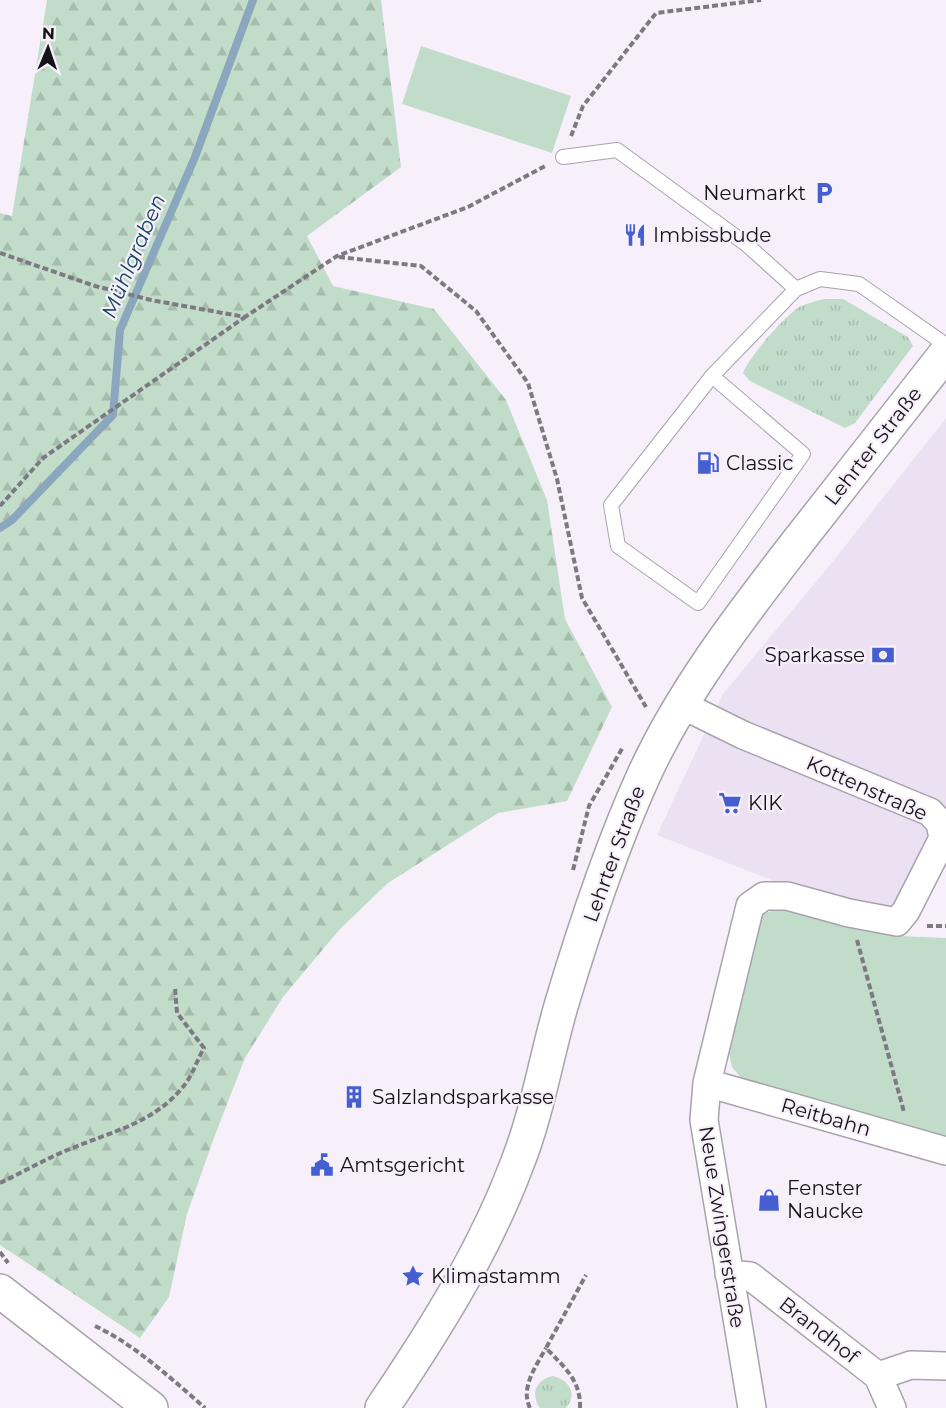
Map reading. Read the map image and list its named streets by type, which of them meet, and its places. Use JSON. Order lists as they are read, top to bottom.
{
  "streets": {
    "main road": ["Lehrter Straße"],
    "street": [
      "Kottenstraße",
      "Reitbahn",
      "Neue Zwingerstraße",
      "Brandhof"
    ]
  },
  "crossings": [
    ["Lehrter Straße", "Kottenstraße"],
    ["Kottenstraße", "Neue Zwingerstraße"],
    ["Reitbahn", "Neue Zwingerstraße"],
    ["Neue Zwingerstraße", "Brandhof"]
  ],
  "water": ["Mühlgraben"],
  "places": {
    "parking": ["Neumarkt"],
    "restaurant": ["Imbissbude"],
    "fuel station": ["Classic"],
    "bank": ["Sparkasse"],
    "supermarket": ["KIK"],
    "building": ["Salzlandsparkasse"],
    "public building": ["Amtsgericht"],
    "shop": ["Fenster Naucke"],
    "place": ["Klimastamm"]
  },
  "north": "top"
}
